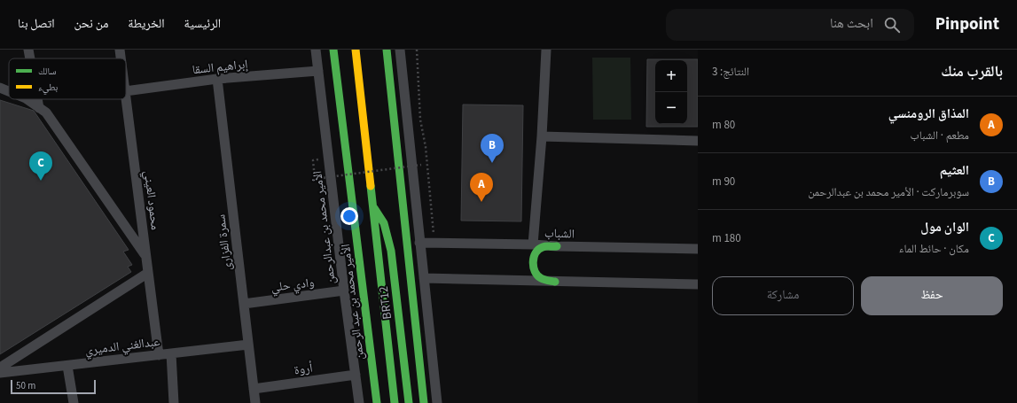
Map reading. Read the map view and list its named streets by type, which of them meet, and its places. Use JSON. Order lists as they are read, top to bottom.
{
  "streets": {
    "main road": ["الأمير محمد بن عبد الرحمن", "BRT12"],
    "street": [
      "إبراهيم السقا",
      "محمود العيني",
      "الأمير محمد بن عبدالرحمن",
      "الشباب",
      "سمرة الفزارى",
      "وادي حلي",
      "عبدالغني الدميري",
      "أروة"
    ]
  },
  "crossings": [
    ["إبراهيم السقا", "الأمير محمد بن عبدالرحمن"],
    ["إبراهيم السقا", "سمرة الفزارى"],
    ["محمود العيني", "عبدالغني الدميري"],
    ["الأمير محمد بن عبدالرحمن", "وادي حلي"],
    ["الأمير محمد بن عبدالرحمن", "أروة"],
    ["سمرة الفزارى", "وادي حلي"],
    ["سمرة الفزارى", "عبدالغني الدميري"],
    ["سمرة الفزارى", "أروة"]
  ],
  "legend": ["سالك", "بطيء"],
  "scale_bar": "50 m",
  "page": {
    "header": "Pinpoint",
    "search": "ابحث هنا",
    "nav": [
      "الرئيسية",
      "الخريطة",
      "من نحن",
      "اتصل بنا"
    ],
    "heading": ["بالقرب منك", "النتائج: 3"],
    "map_buttons": ["+", "−"],
    "list": [
      {
        "mark": "A",
        "name": "المذاق الرومنسي",
        "note": "مطعم · الشباب",
        "value": "80 m"
      },
      {
        "mark": "B",
        "name": "العثيم",
        "note": "سوبرماركت · الأمير محمد بن عبدالرحمن",
        "value": "90 m"
      },
      {
        "mark": "C",
        "name": "الوان مول",
        "note": "مكان · حائط الماء",
        "value": "180 m"
      }
    ],
    "pins": ["B", "C", "A"],
    "buttons": ["حفظ", "مشاركة"],
    "scale": "50 m"
  }
}
